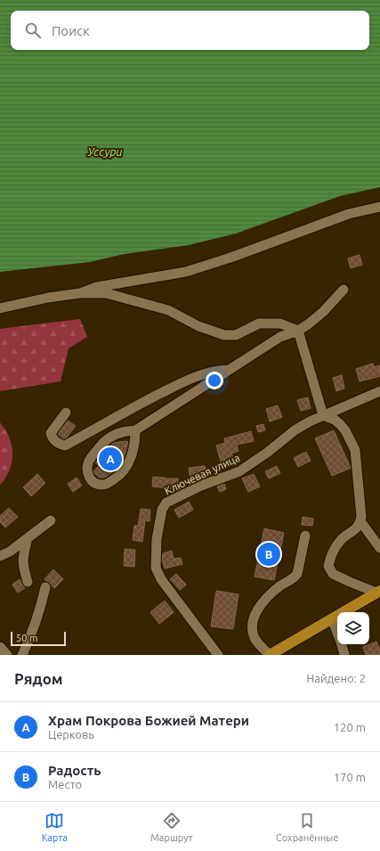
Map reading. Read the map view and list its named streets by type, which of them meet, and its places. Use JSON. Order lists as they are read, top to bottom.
{
  "streets": {
    "lane": ["Ключевая улица"]
  },
  "water": ["Уссури"],
  "scale_bar": "50 m",
  "page": {
    "search": "Поиск",
    "pins": ["A", "B"],
    "scale": "50 m",
    "heading": ["Рядом", "Найдено: 2"],
    "list": [
      {
        "mark": "A",
        "name": "Храм Покрова Божией Матери",
        "note": "Церковь",
        "value": "120 m"
      },
      {
        "mark": "B",
        "name": "Радость",
        "note": "Место",
        "value": "170 m"
      }
    ],
    "nav": ["Карта", "Маршрут", "Сохранённые"]
  }
}
